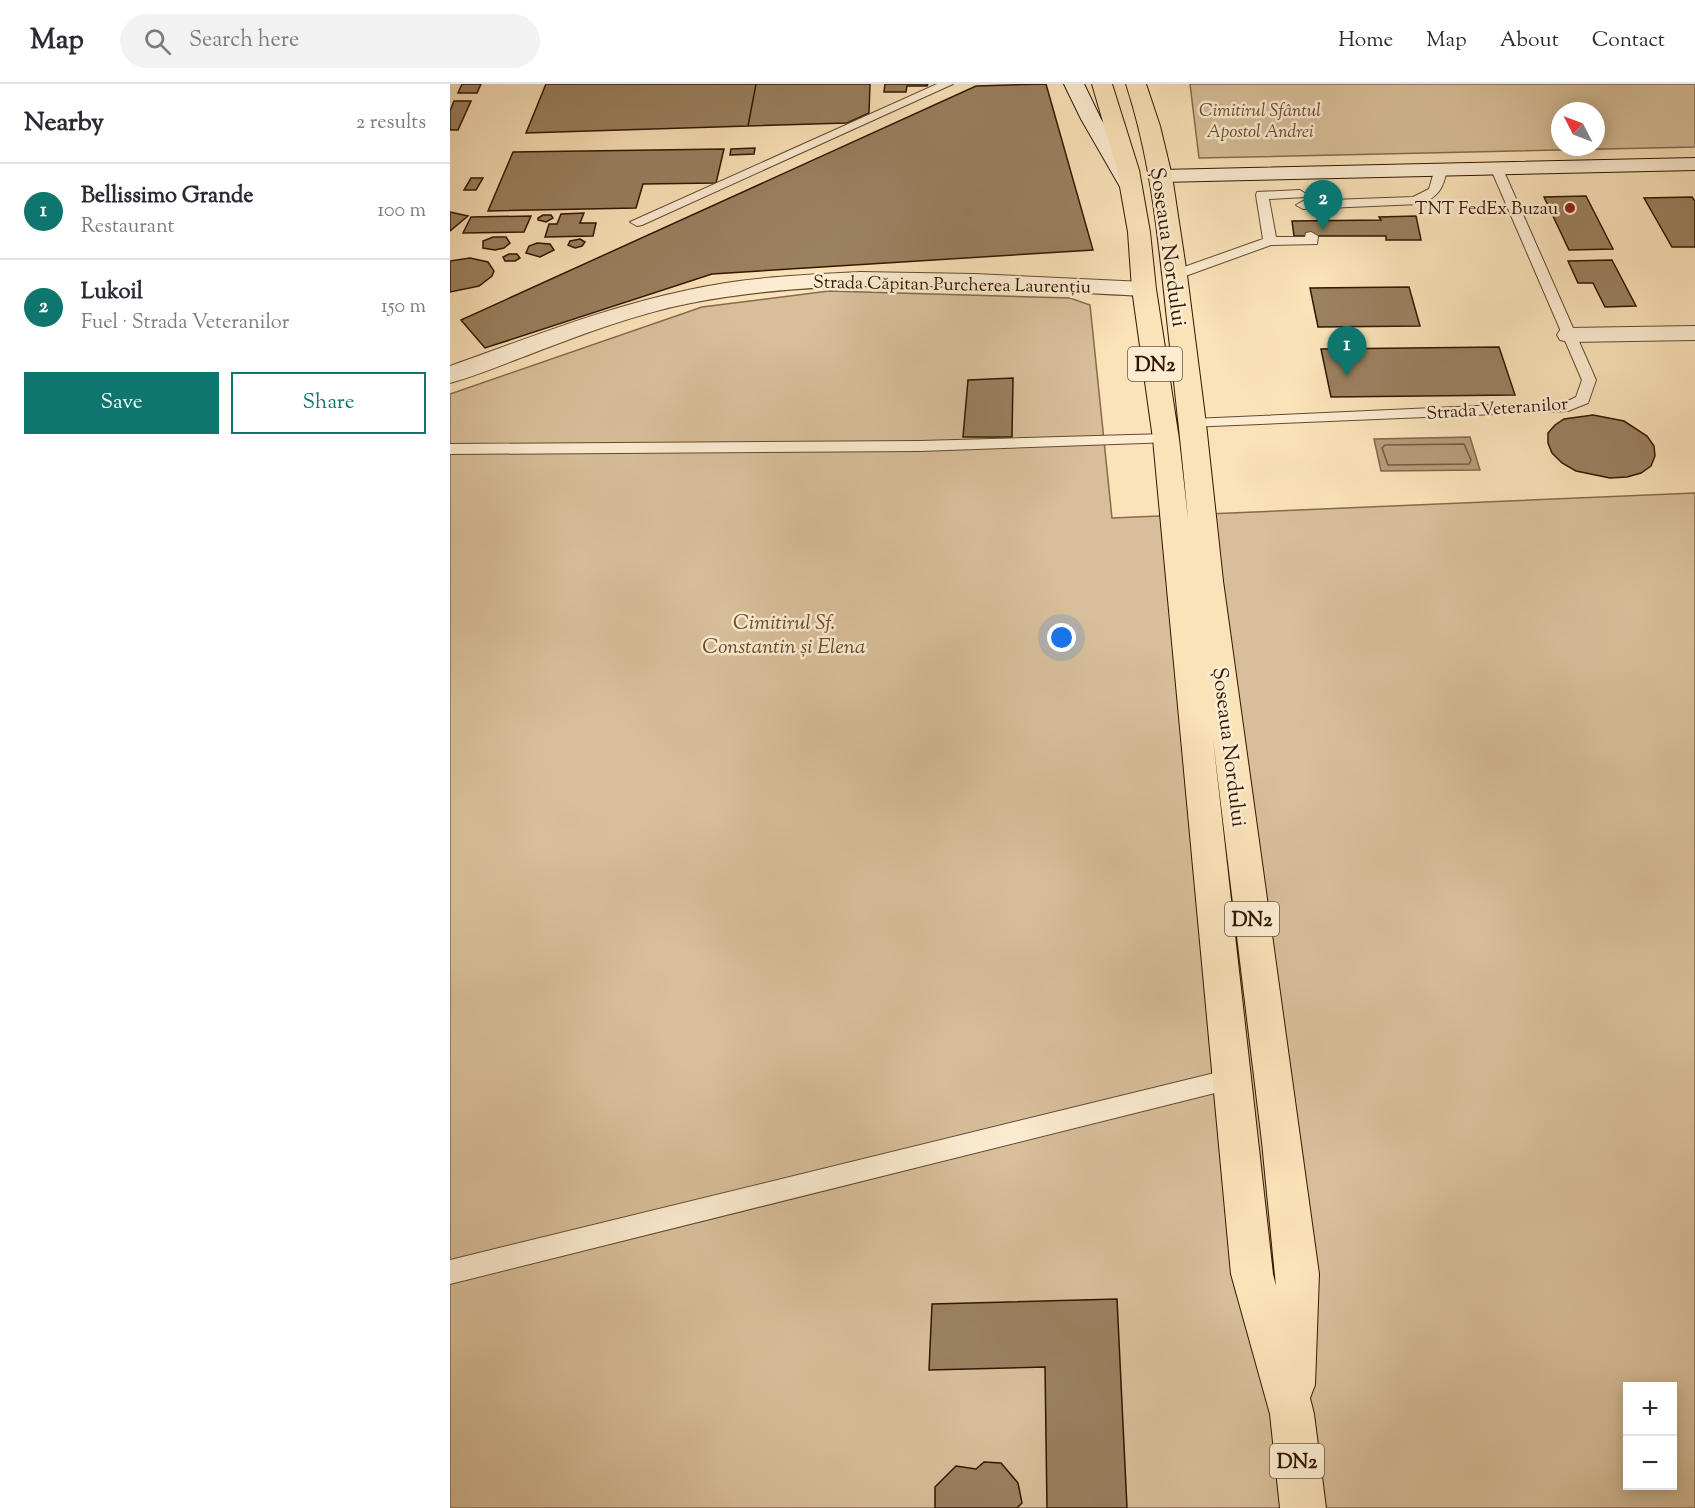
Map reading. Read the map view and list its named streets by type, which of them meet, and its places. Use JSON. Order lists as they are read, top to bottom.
{
  "streets": {
    "main road": ["Șoseaua Nordului", "DN2"],
    "street": ["Strada Căpitan Purcherea Laurențiu"],
    "lane": ["Strada Veteranilor"]
  },
  "crossings": [
    ["Șoseaua Nordului", "Strada Căpitan Purcherea Laurențiu"],
    ["Șoseaua Nordului", "Strada Veteranilor"]
  ],
  "parks": ["Cimitirul Sfântul Apostol Andrei", "Cimitirul Sf. Constantin și Elena"],
  "places": ["TNT FedEx Buzau"],
  "north": "top left",
  "page": {
    "header": "Map",
    "search": "Search here",
    "nav": [
      "Home",
      "Map",
      "About",
      "Contact"
    ],
    "heading": ["Nearby", "2 results"],
    "list": [
      {
        "mark": "1",
        "name": "Bellissimo Grande",
        "note": "Restaurant",
        "value": "100 m"
      },
      {
        "mark": "2",
        "name": "Lukoil",
        "note": "Fuel · Strada Veteranilor",
        "value": "150 m"
      }
    ],
    "pins": ["2", "1"],
    "buttons": ["Save", "Share"],
    "map_buttons": ["+", "−"]
  }
}
